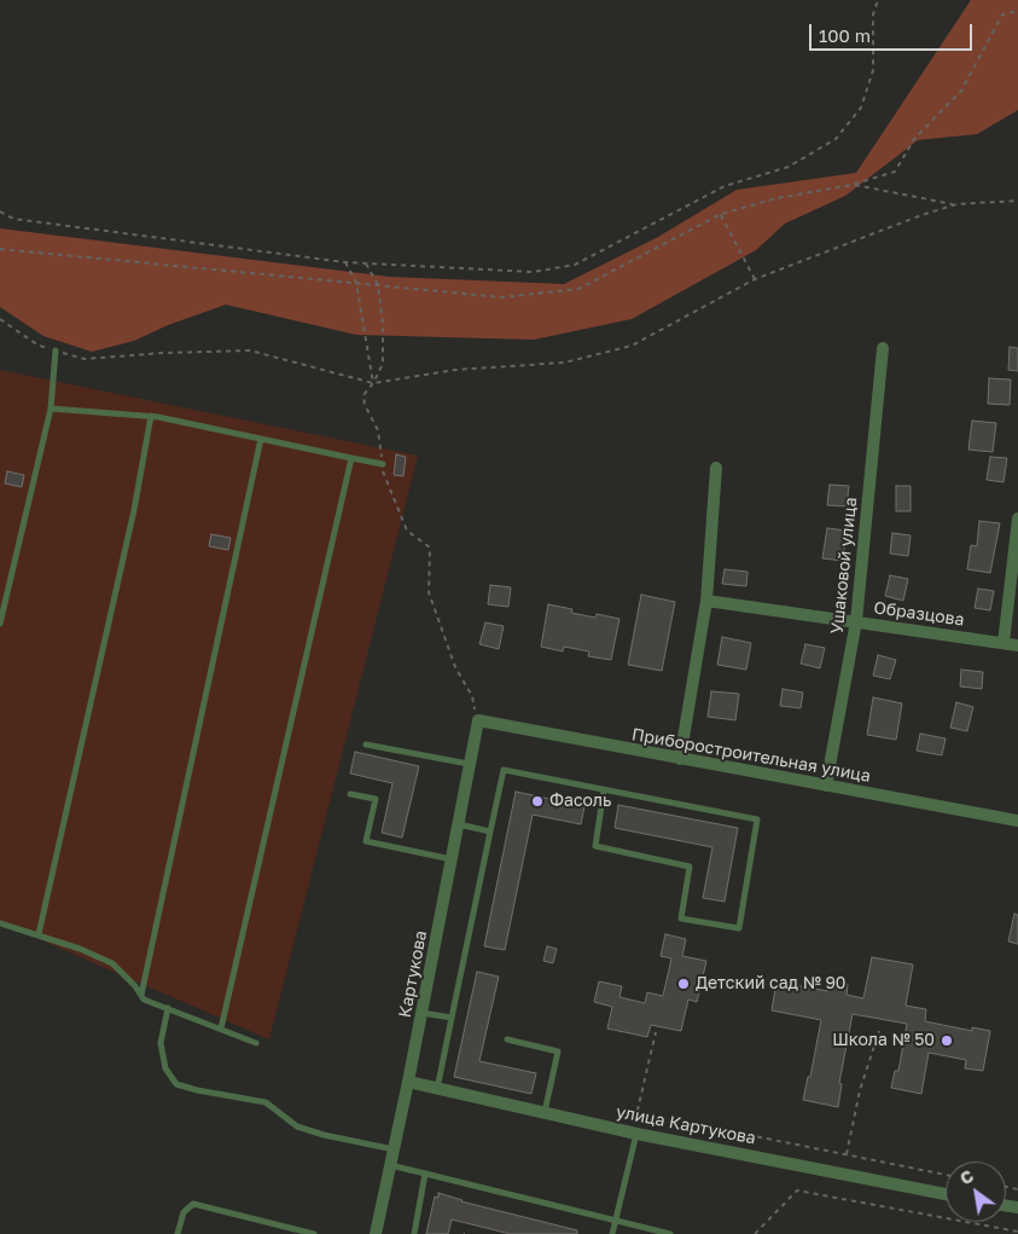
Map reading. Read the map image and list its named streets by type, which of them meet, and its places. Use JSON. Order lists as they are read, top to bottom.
{
  "streets": {
    "street": [
      "Ушаковой улица",
      "Образцова",
      "Приборостроительная улица",
      "Картукова",
      "улица Картукова"
    ]
  },
  "crossings": [
    ["Ушаковой улица", "Образцова"],
    ["Ушаковой улица", "Приборостроительная улица"],
    ["Приборостроительная улица", "Картукова"],
    ["Картукова", "улица Картукова"]
  ],
  "places": ["Фасоль", "Детский сад № 90", "Школа № 50"],
  "scale_bar": "100 m",
  "north": "top left"
}
